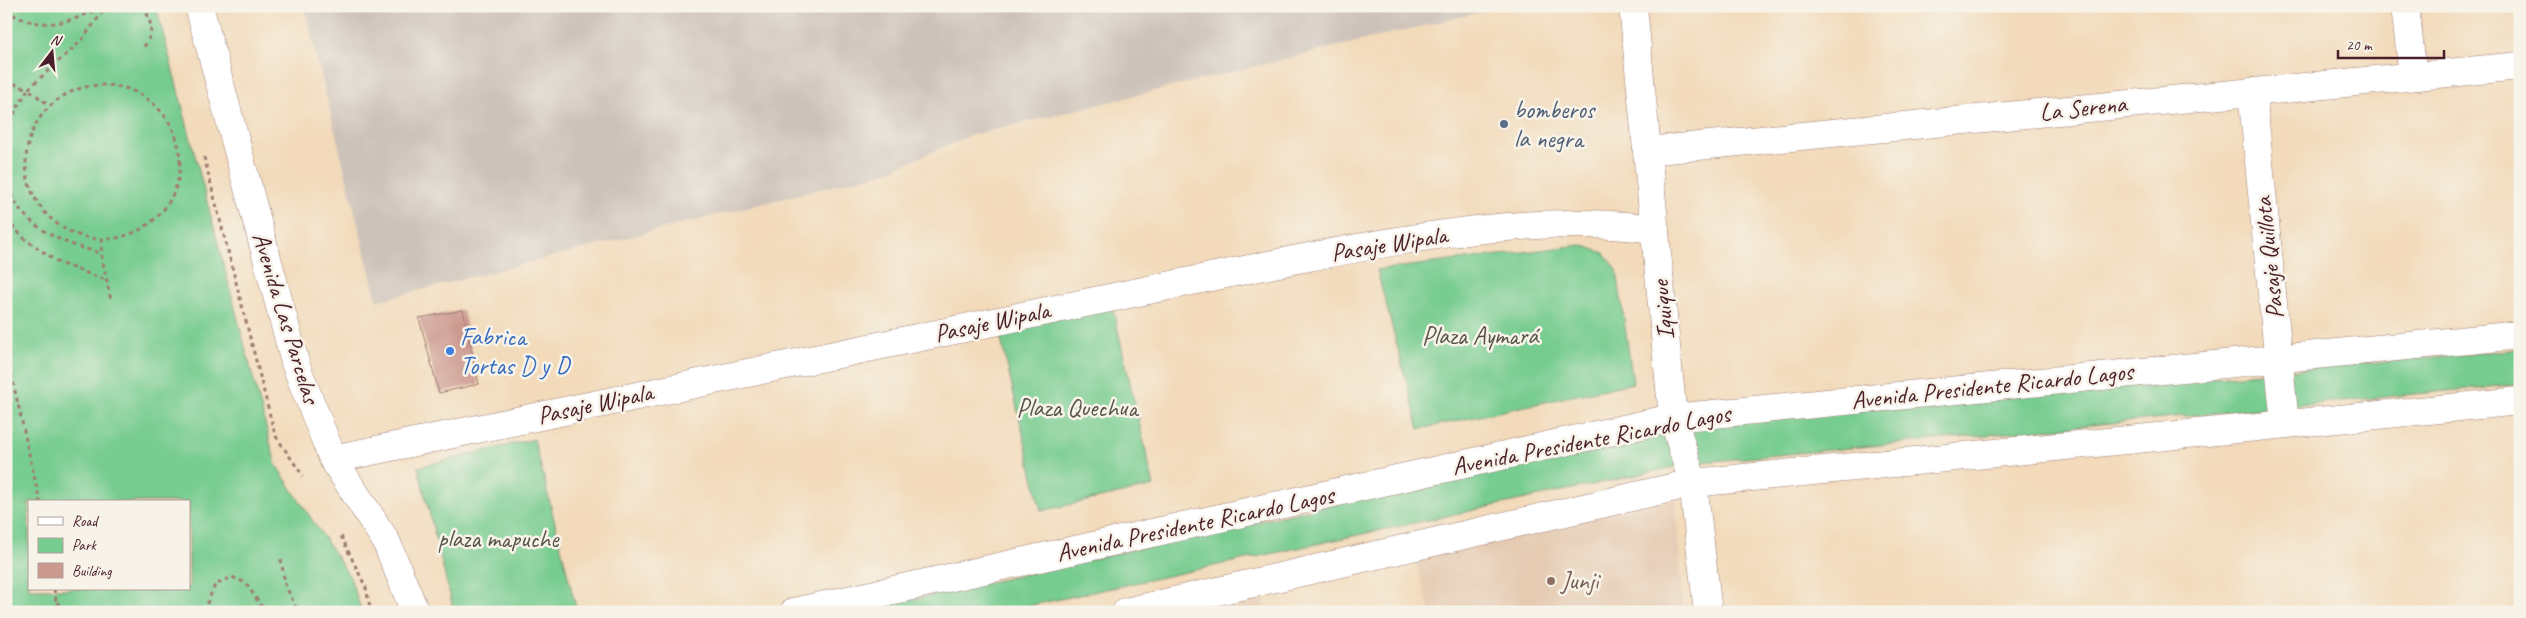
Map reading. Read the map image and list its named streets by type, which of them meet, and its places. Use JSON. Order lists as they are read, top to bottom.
{
  "streets": {
    "street": [
      "La Serena",
      "Pasaje Wipala",
      "Pasaje Quillota",
      "Iquique",
      "Avenida Las Parcelas",
      "Avenida Presidente Ricardo Lagos"
    ]
  },
  "crossings": [
    ["La Serena", "Pasaje Quillota"],
    ["La Serena", "Iquique"],
    ["Pasaje Wipala", "Iquique"],
    ["Pasaje Wipala", "Avenida Las Parcelas"],
    ["Pasaje Quillota", "Avenida Presidente Ricardo Lagos"],
    ["Iquique", "Avenida Presidente Ricardo Lagos"]
  ],
  "parks": ["Plaza Aymará", "Plaza Quechua", "plaza mapuche"],
  "places": ["bomberos la negra", "Fabrica Tortas D y D", "Junji"],
  "legend": ["Road", "Park", "Building"],
  "scale_bar": "20 m",
  "north": "top"
}
